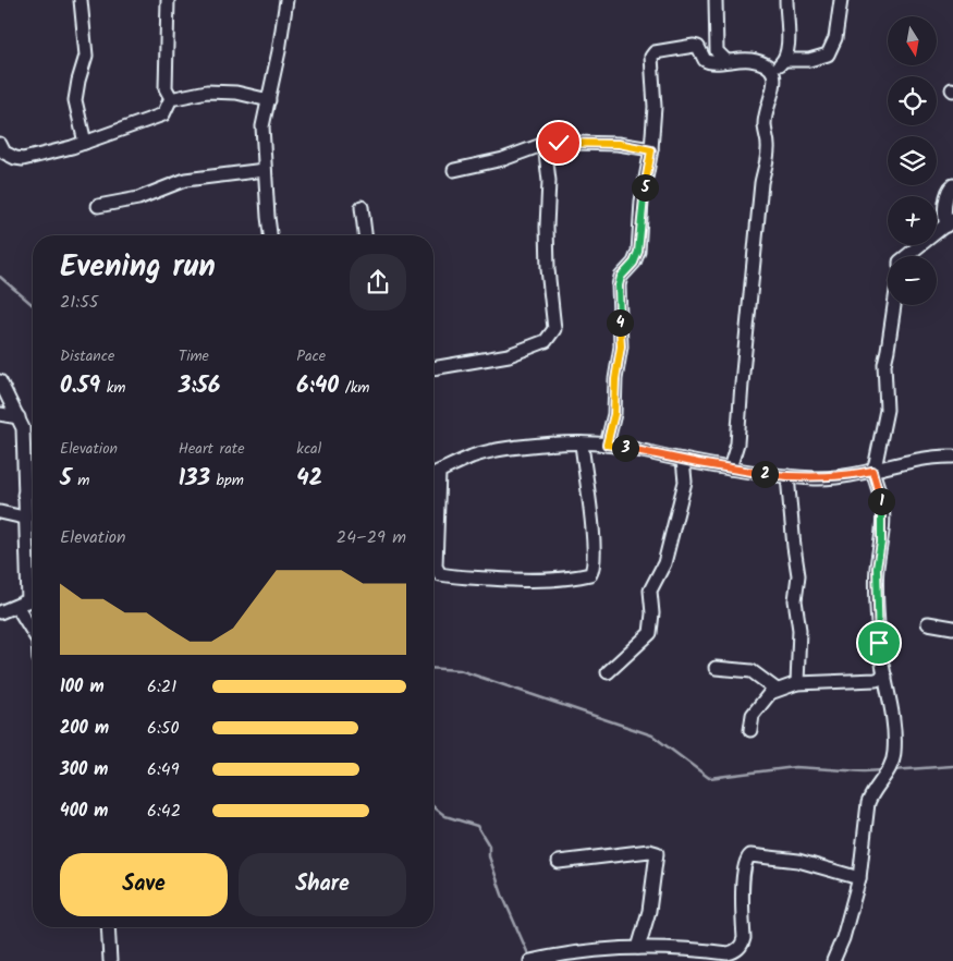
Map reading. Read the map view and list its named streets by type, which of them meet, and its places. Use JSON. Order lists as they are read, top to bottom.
{
  "north": "bottom",
  "page": {
    "map_buttons": ["+", "−"],
    "pins": [
      "5",
      "4",
      "3",
      "2",
      "1"
    ],
    "heading": ["Evening run", "21:55"],
    "stats": [
      ["Distance", "0.59 km"],
      ["Time", "3:56"],
      ["Pace", "6:40 /km"],
      ["Elevation", "5 m"],
      ["Heart rate", "133 bpm"],
      ["kcal", "42"]
    ],
    "chart": ["Elevation", "24–29 m"],
    "list": [
      {
        "name": "100 m",
        "note": "6:21"
      },
      {
        "name": "200 m",
        "note": "6:50"
      },
      {
        "name": "300 m",
        "note": "6:49"
      },
      {
        "name": "400 m",
        "note": "6:42"
      }
    ],
    "buttons": ["Save", "Share"]
  }
}
